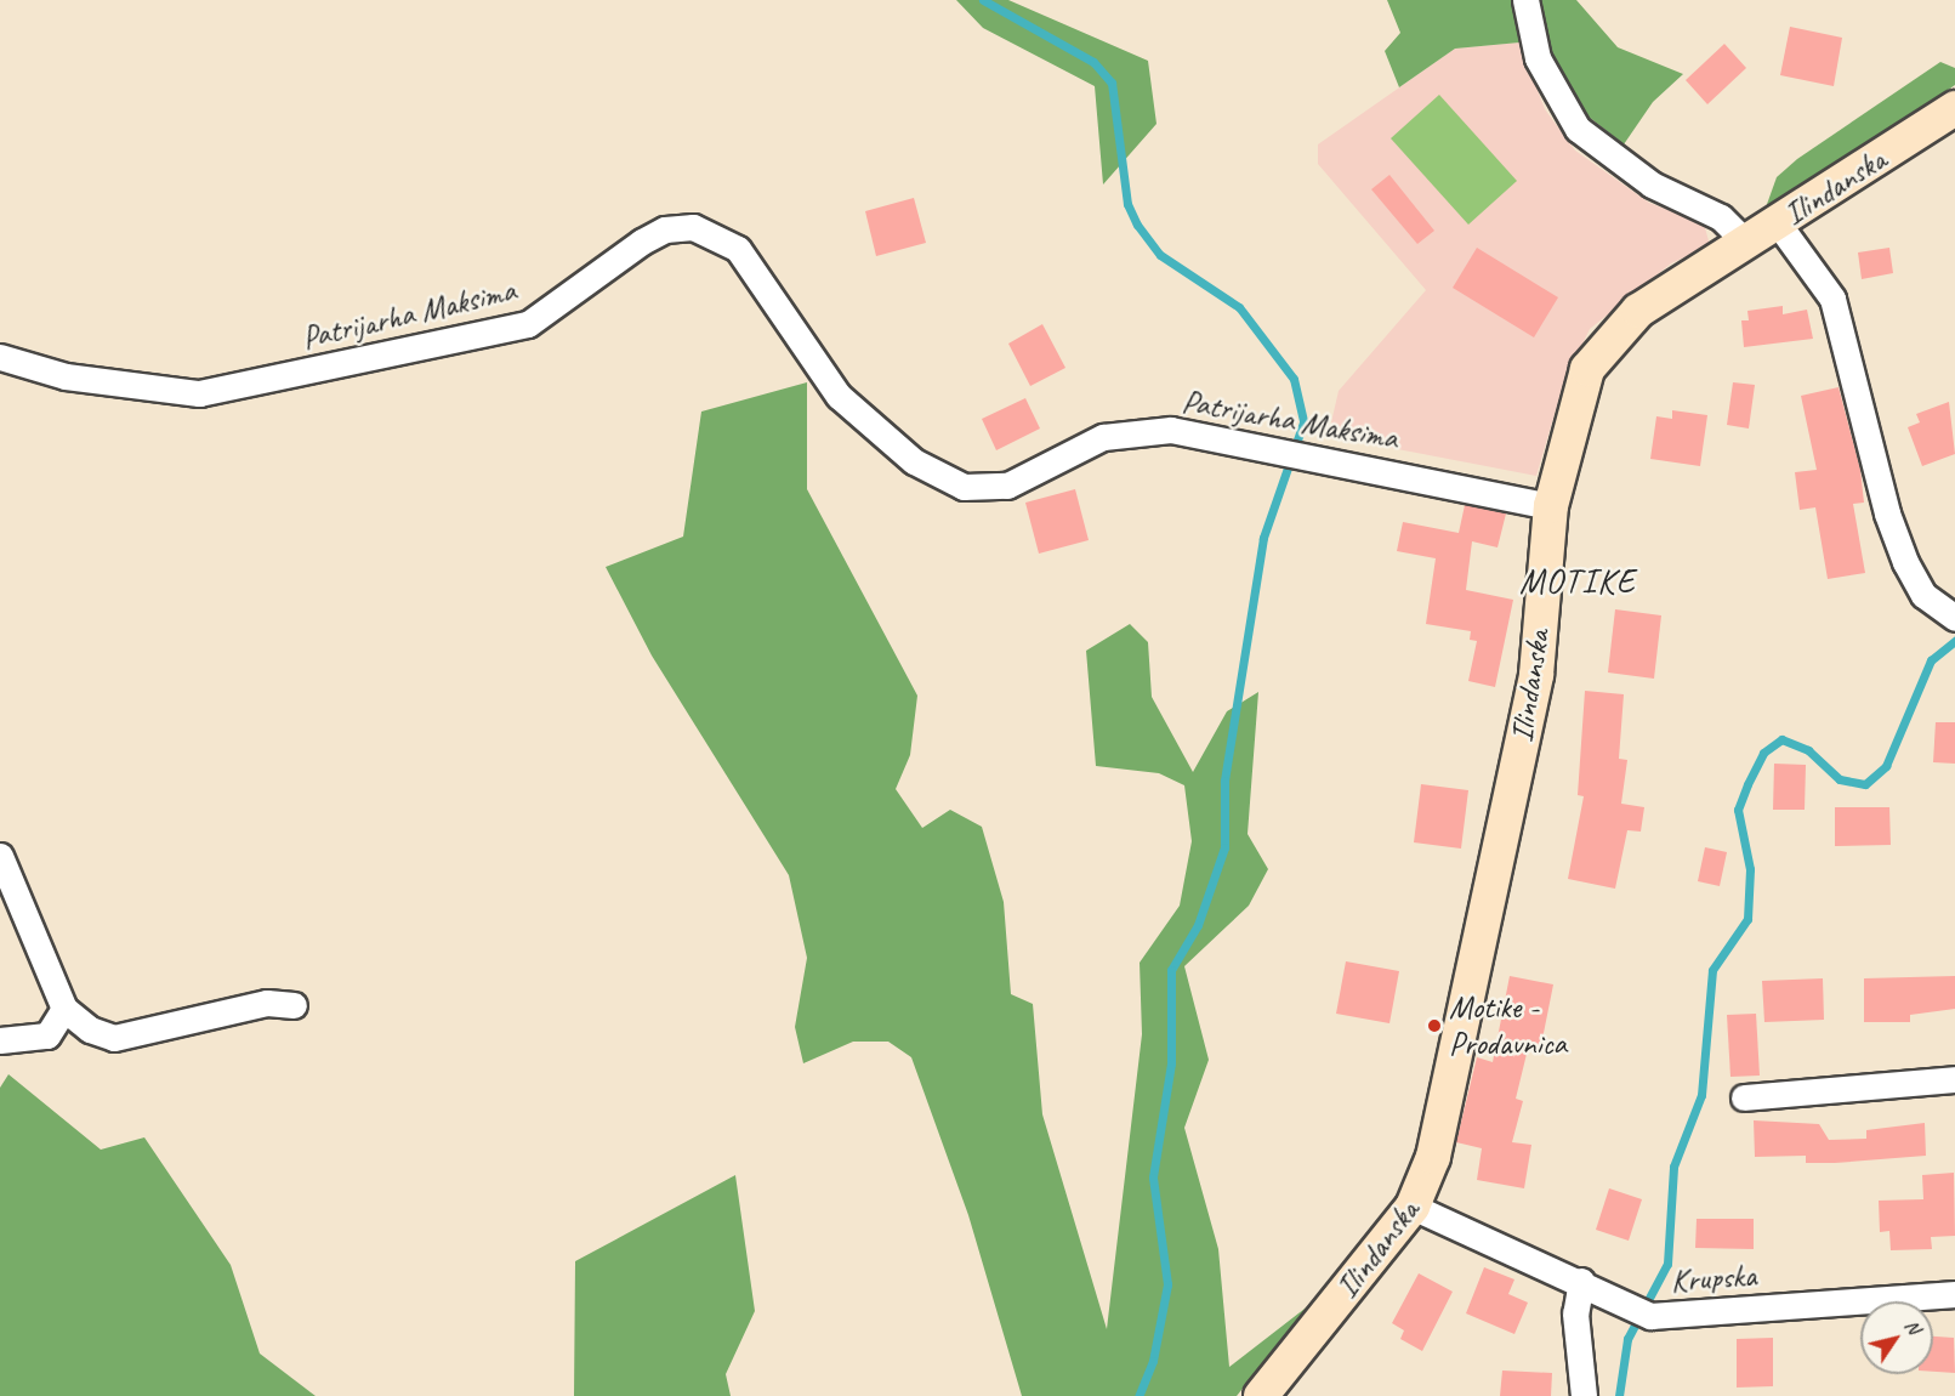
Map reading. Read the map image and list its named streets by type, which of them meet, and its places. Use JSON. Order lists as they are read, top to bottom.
{
  "streets": {
    "street": ["Ilindanska", "Patrijarha Maksima", "Krupska"]
  },
  "crossings": [
    ["Ilindanska", "Patrijarha Maksima"],
    ["Ilindanska", "Krupska"]
  ],
  "districts": ["MOTIKE"],
  "places": ["Motike - Prodavnica"],
  "north": "top right"
}
